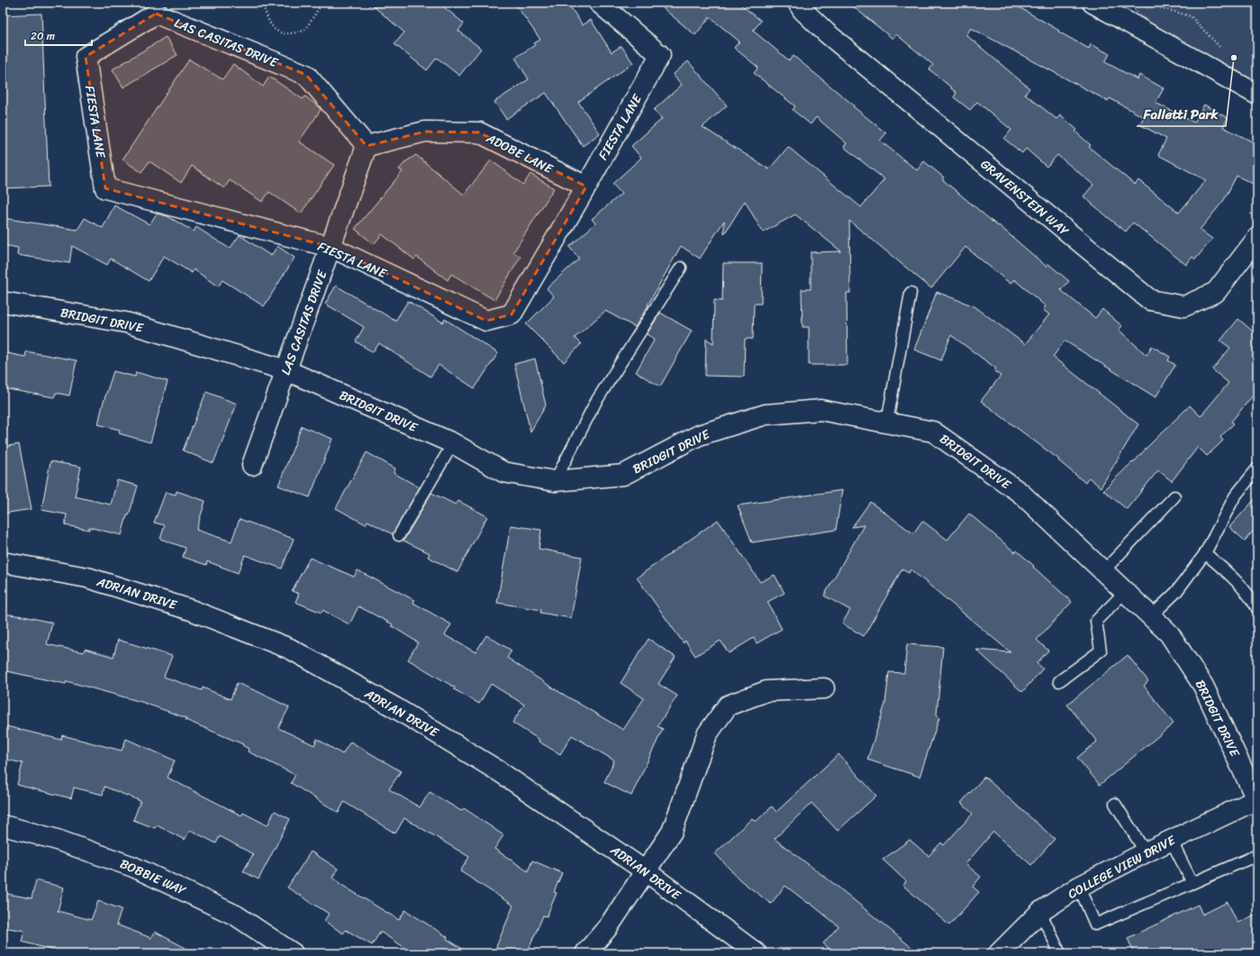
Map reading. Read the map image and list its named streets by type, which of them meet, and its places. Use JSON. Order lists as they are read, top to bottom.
{
  "streets": {
    "street": [
      "LAS CASITAS DRIVE",
      "FIESTA LANE",
      "ADOBE LANE",
      "GRAVENSTEIN WAY",
      "BRIDGIT DRIVE",
      "ADRIAN DRIVE",
      "COLLEGE VIEW DRIVE",
      "BOBBIE WAY"
    ]
  },
  "crossings": [
    ["LAS CASITAS DRIVE", "FIESTA LANE"],
    ["LAS CASITAS DRIVE", "ADOBE LANE"],
    ["LAS CASITAS DRIVE", "BRIDGIT DRIVE"],
    ["FIESTA LANE", "ADOBE LANE"],
    ["BRIDGIT DRIVE", "COLLEGE VIEW DRIVE"]
  ],
  "places": ["Falletti Park"],
  "scale_bar": "20 m"
}
